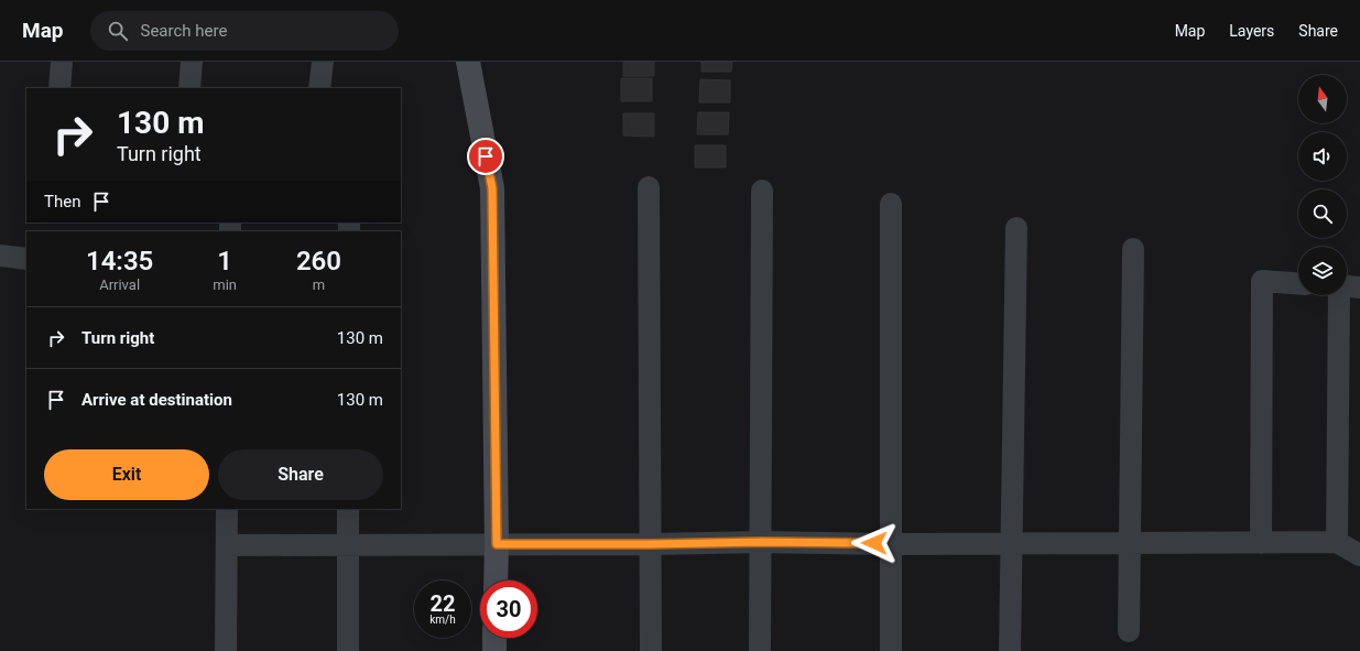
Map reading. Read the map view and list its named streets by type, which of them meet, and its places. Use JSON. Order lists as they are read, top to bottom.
{
  "north": "top",
  "page": {
    "header": "Map",
    "search": "Search here",
    "nav": ["Map", "Layers", "Share"],
    "turn": ["130 m", "Turn right"],
    "then": "Then",
    "eta": [
      "14:35",
      "Arrival",
      "1",
      "min",
      "260",
      "m"
    ],
    "list": [
      {
        "name": "Turn right",
        "value": "130 m"
      },
      {
        "name": "Arrive at destination",
        "value": "130 m"
      }
    ],
    "buttons": ["Exit", "Share"],
    "speed": "22 km/h",
    "limit": "30"
  }
}
